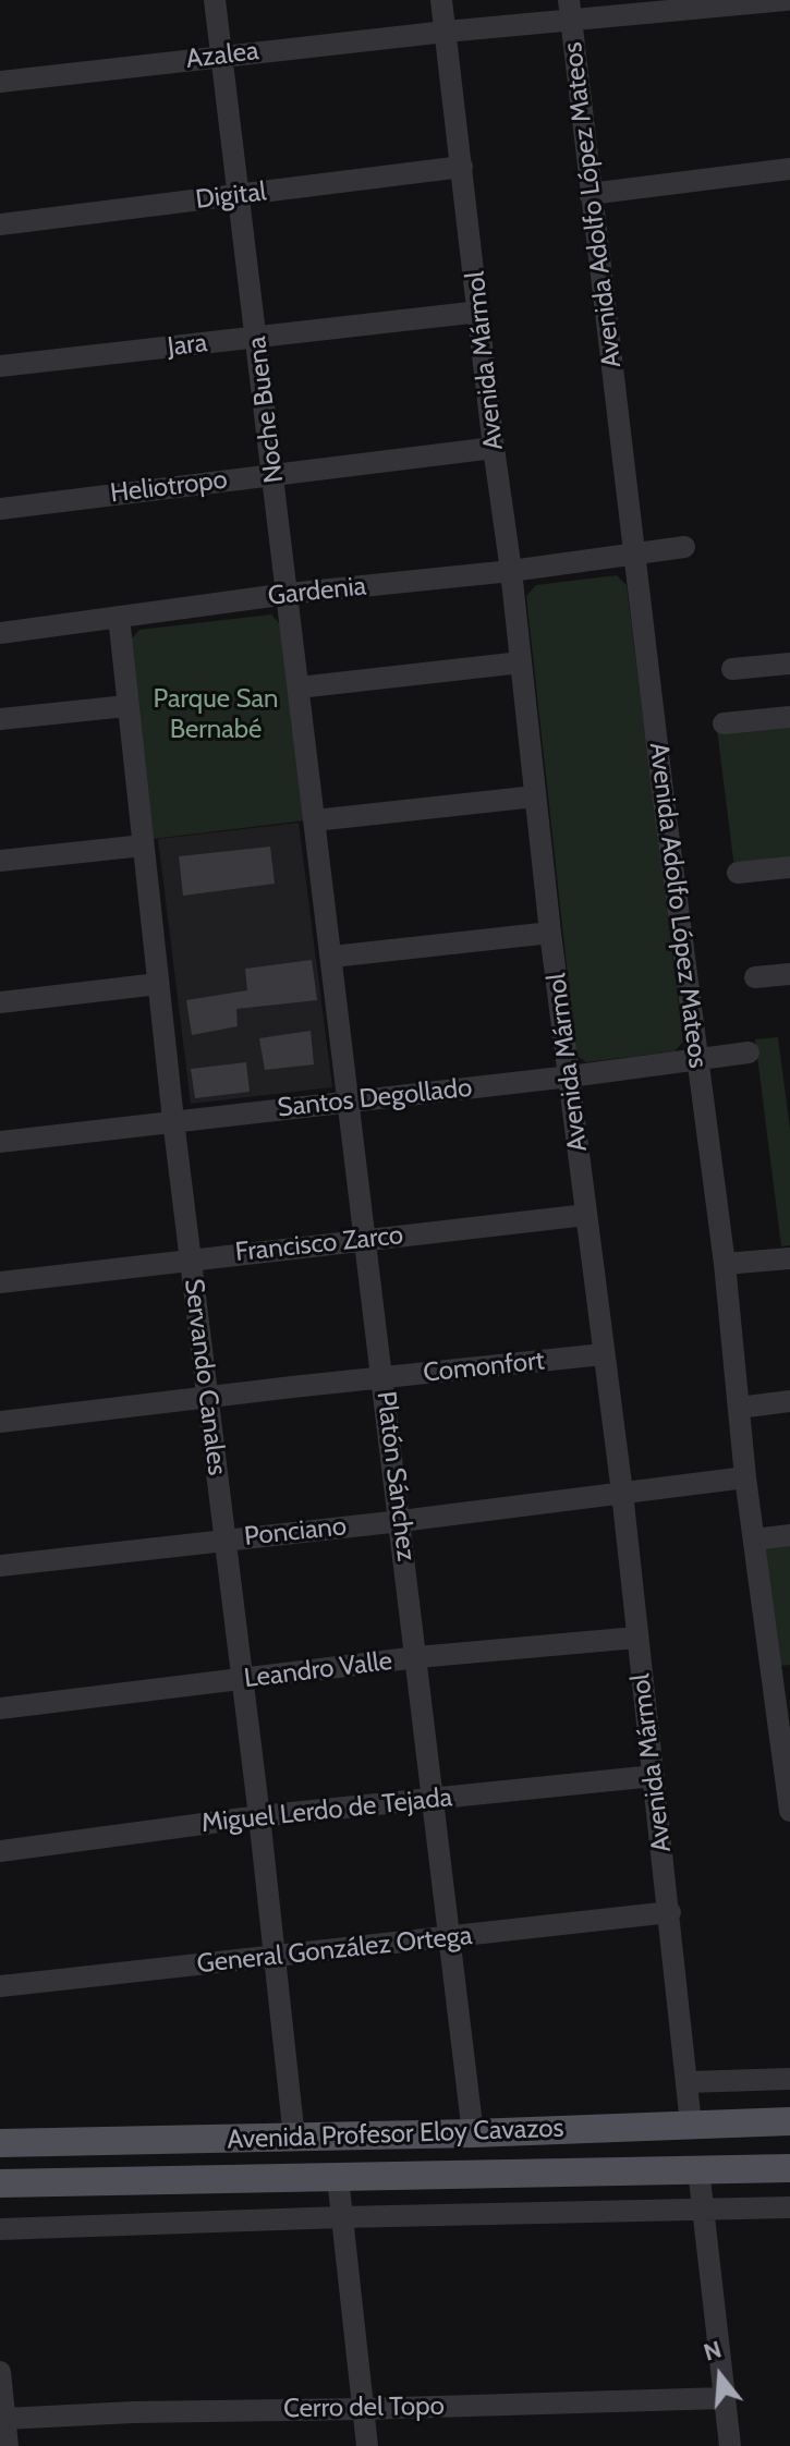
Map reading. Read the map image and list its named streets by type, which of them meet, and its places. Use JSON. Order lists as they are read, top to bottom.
{
  "streets": {
    "main road": ["Avenida Profesor Eloy Cavazos"],
    "street": [
      "Azalea",
      "Digital",
      "Avenida Adolfo López Mateos",
      "Jara",
      "Avenida Mármol",
      "Noche Buena",
      "Heliotropo",
      "Gardenia",
      "Santos Degollado",
      "Francisco Zarco",
      "Comonfort",
      "Servando Canales",
      "Platón Sánchez",
      "Ponciano",
      "Leandro Valle",
      "Miguel Lerdo de Tejada",
      "General González Ortega",
      "Cerro del Topo"
    ]
  },
  "crossings": [
    ["Azalea", "Avenida Adolfo López Mateos"],
    ["Azalea", "Avenida Mármol"],
    ["Azalea", "Noche Buena"],
    ["Digital", "Avenida Mármol"],
    ["Digital", "Noche Buena"],
    ["Avenida Adolfo López Mateos", "Gardenia"],
    ["Avenida Adolfo López Mateos", "Santos Degollado"],
    ["Avenida Adolfo López Mateos", "Ponciano"],
    ["Jara", "Avenida Mármol"],
    ["Jara", "Noche Buena"],
    ["Avenida Mármol", "Heliotropo"],
    ["Avenida Mármol", "Gardenia"],
    ["Avenida Mármol", "Santos Degollado"],
    ["Avenida Mármol", "Francisco Zarco"],
    ["Avenida Mármol", "Comonfort"],
    ["Avenida Mármol", "Ponciano"],
    ["Avenida Mármol", "Leandro Valle"],
    ["Avenida Mármol", "Miguel Lerdo de Tejada"],
    ["Avenida Mármol", "General González Ortega"],
    ["Avenida Mármol", "Avenida Profesor Eloy Cavazos"],
    ["Noche Buena", "Heliotropo"],
    ["Noche Buena", "Gardenia"],
    ["Noche Buena", "Platón Sánchez"],
    ["Gardenia", "Servando Canales"],
    ["Santos Degollado", "Servando Canales"],
    ["Santos Degollado", "Platón Sánchez"],
    ["Francisco Zarco", "Servando Canales"],
    ["Francisco Zarco", "Platón Sánchez"],
    ["Comonfort", "Servando Canales"],
    ["Comonfort", "Platón Sánchez"],
    ["Servando Canales", "Ponciano"],
    ["Servando Canales", "Leandro Valle"],
    ["Servando Canales", "Miguel Lerdo de Tejada"],
    ["Servando Canales", "General González Ortega"],
    ["Servando Canales", "Avenida Profesor Eloy Cavazos"],
    ["Platón Sánchez", "Ponciano"],
    ["Platón Sánchez", "Leandro Valle"],
    ["Platón Sánchez", "Miguel Lerdo de Tejada"],
    ["Platón Sánchez", "General González Ortega"],
    ["Platón Sánchez", "Avenida Profesor Eloy Cavazos"]
  ],
  "parks": ["Parque San Bernabé"],
  "north": "top"
}
